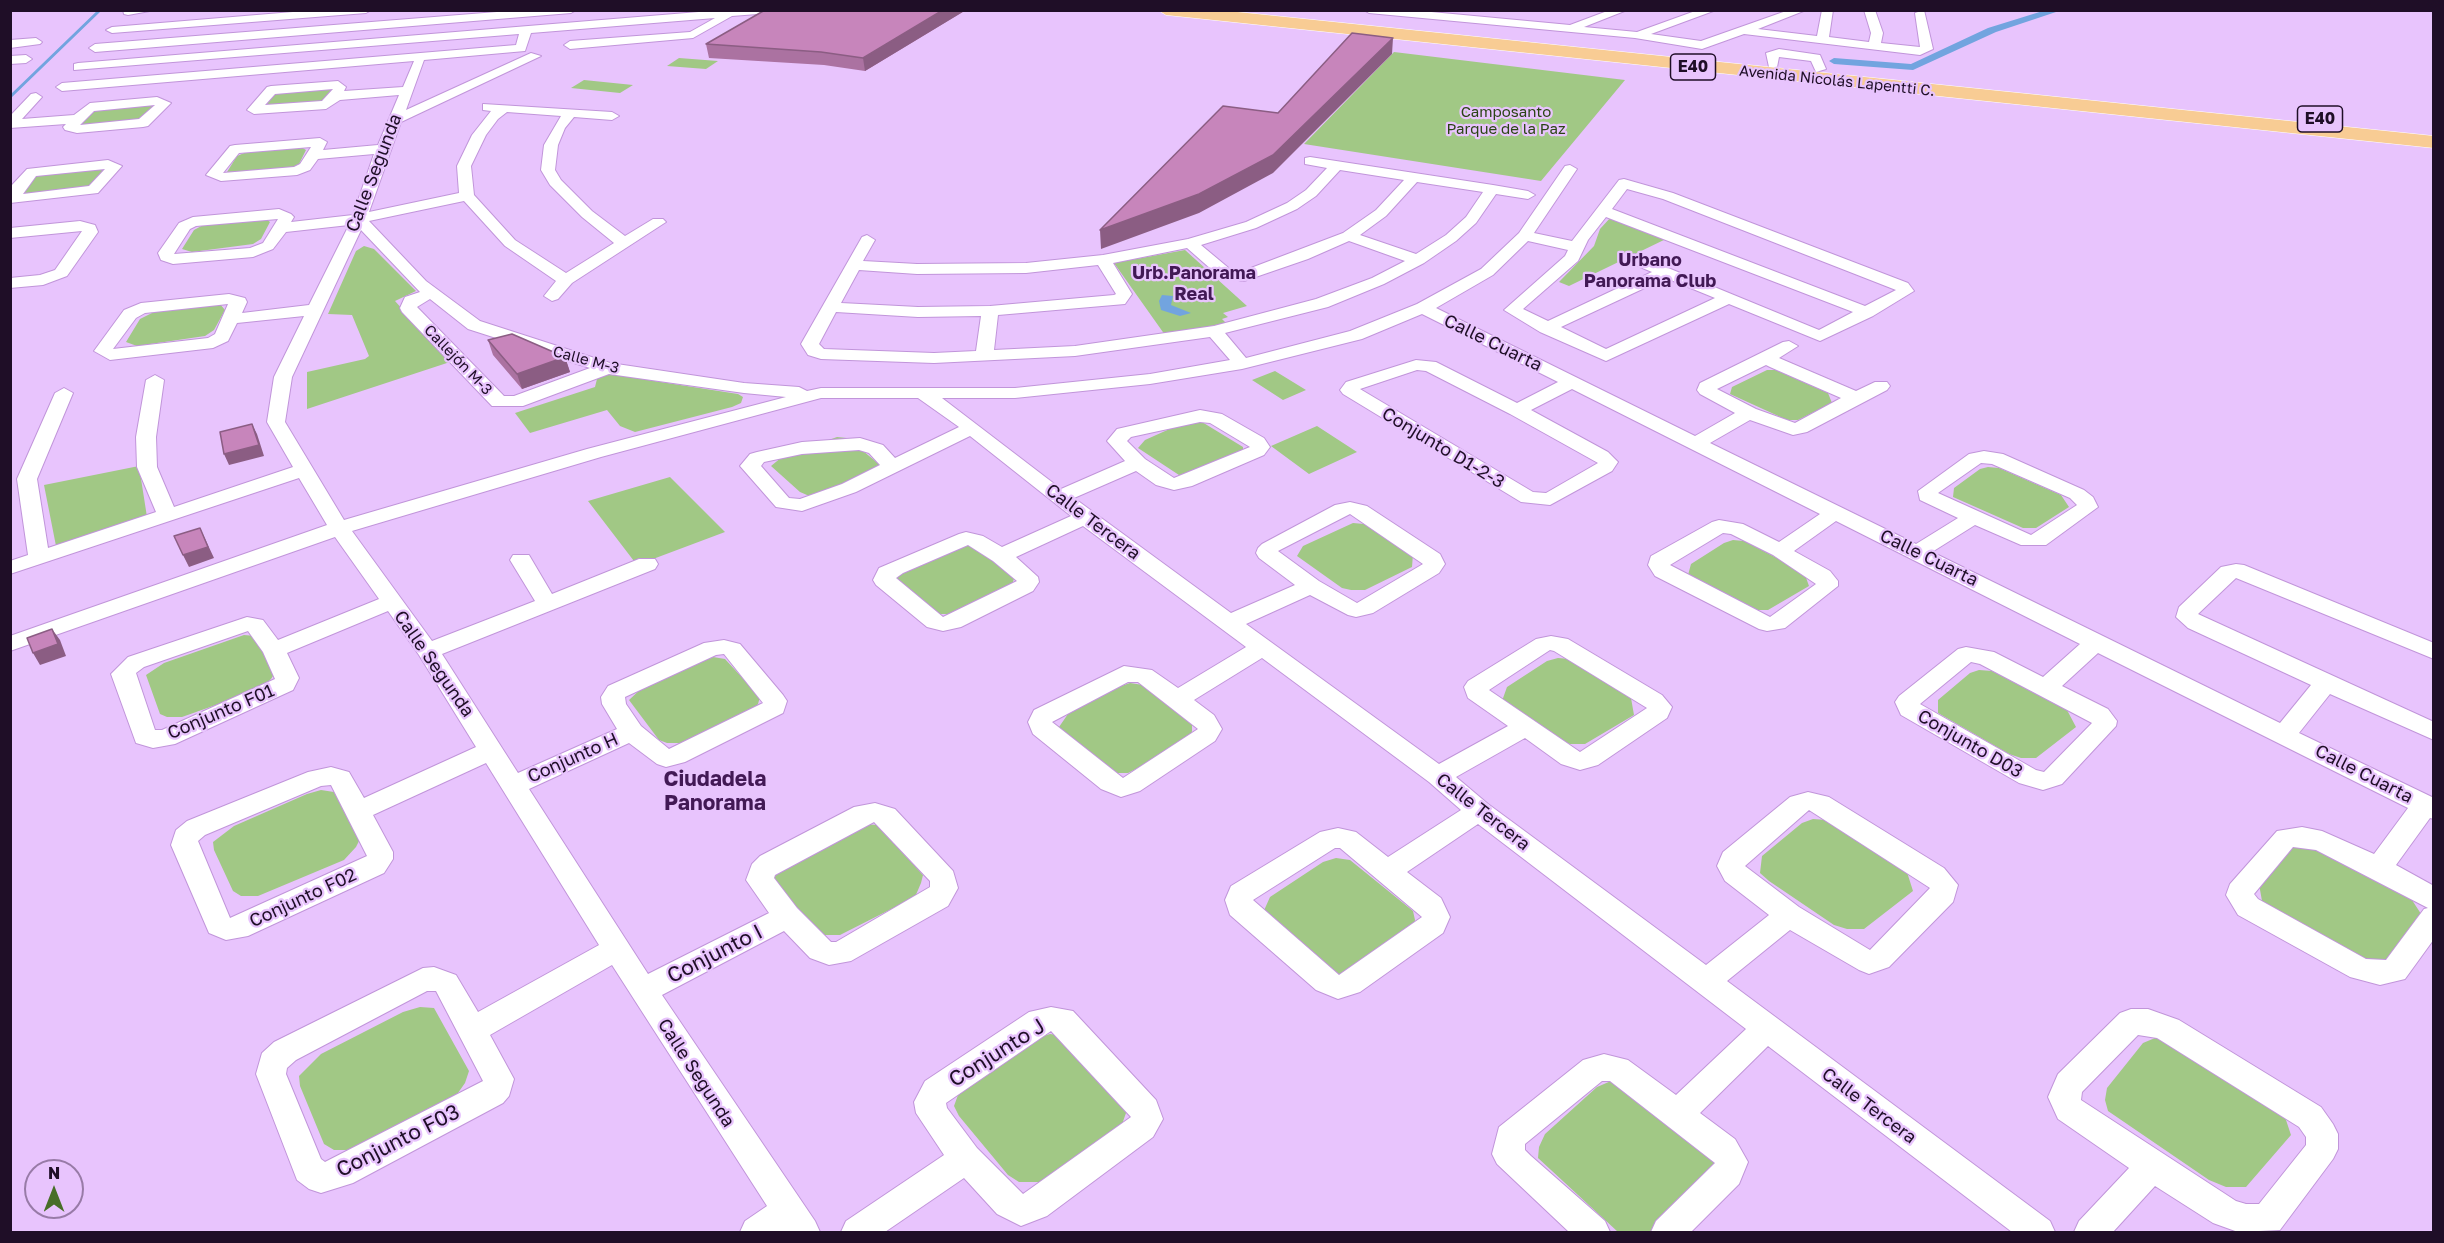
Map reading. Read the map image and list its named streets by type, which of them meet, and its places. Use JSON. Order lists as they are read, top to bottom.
{
  "streets": {
    "highway": ["E40", "Avenida Nicolás Lapentti C."],
    "street": [
      "Calle Segunda",
      "Calle Cuarta",
      "Callejón M-3",
      "Calle M-3",
      "Conjunto D1-2-3",
      "Calle Tercera",
      "Conjunto F01",
      "Conjunto D03",
      "Conjunto H",
      "Conjunto F02",
      "Conjunto I",
      "Conjunto J",
      "Conjunto F03"
    ]
  },
  "crossings": [
    ["E40", "Avenida Nicolás Lapentti C."],
    ["Calle Segunda", "Calle M-3"],
    ["Calle Segunda", "Conjunto H"],
    ["Calle Segunda", "Conjunto I"],
    ["Callejón M-3", "Calle M-3"]
  ],
  "districts": ["Urbano Panorama Club", "Urb.Panorama Real", "Ciudadela Panorama"],
  "parks": ["Camposanto Parque de la Paz"],
  "north": "top"
}
